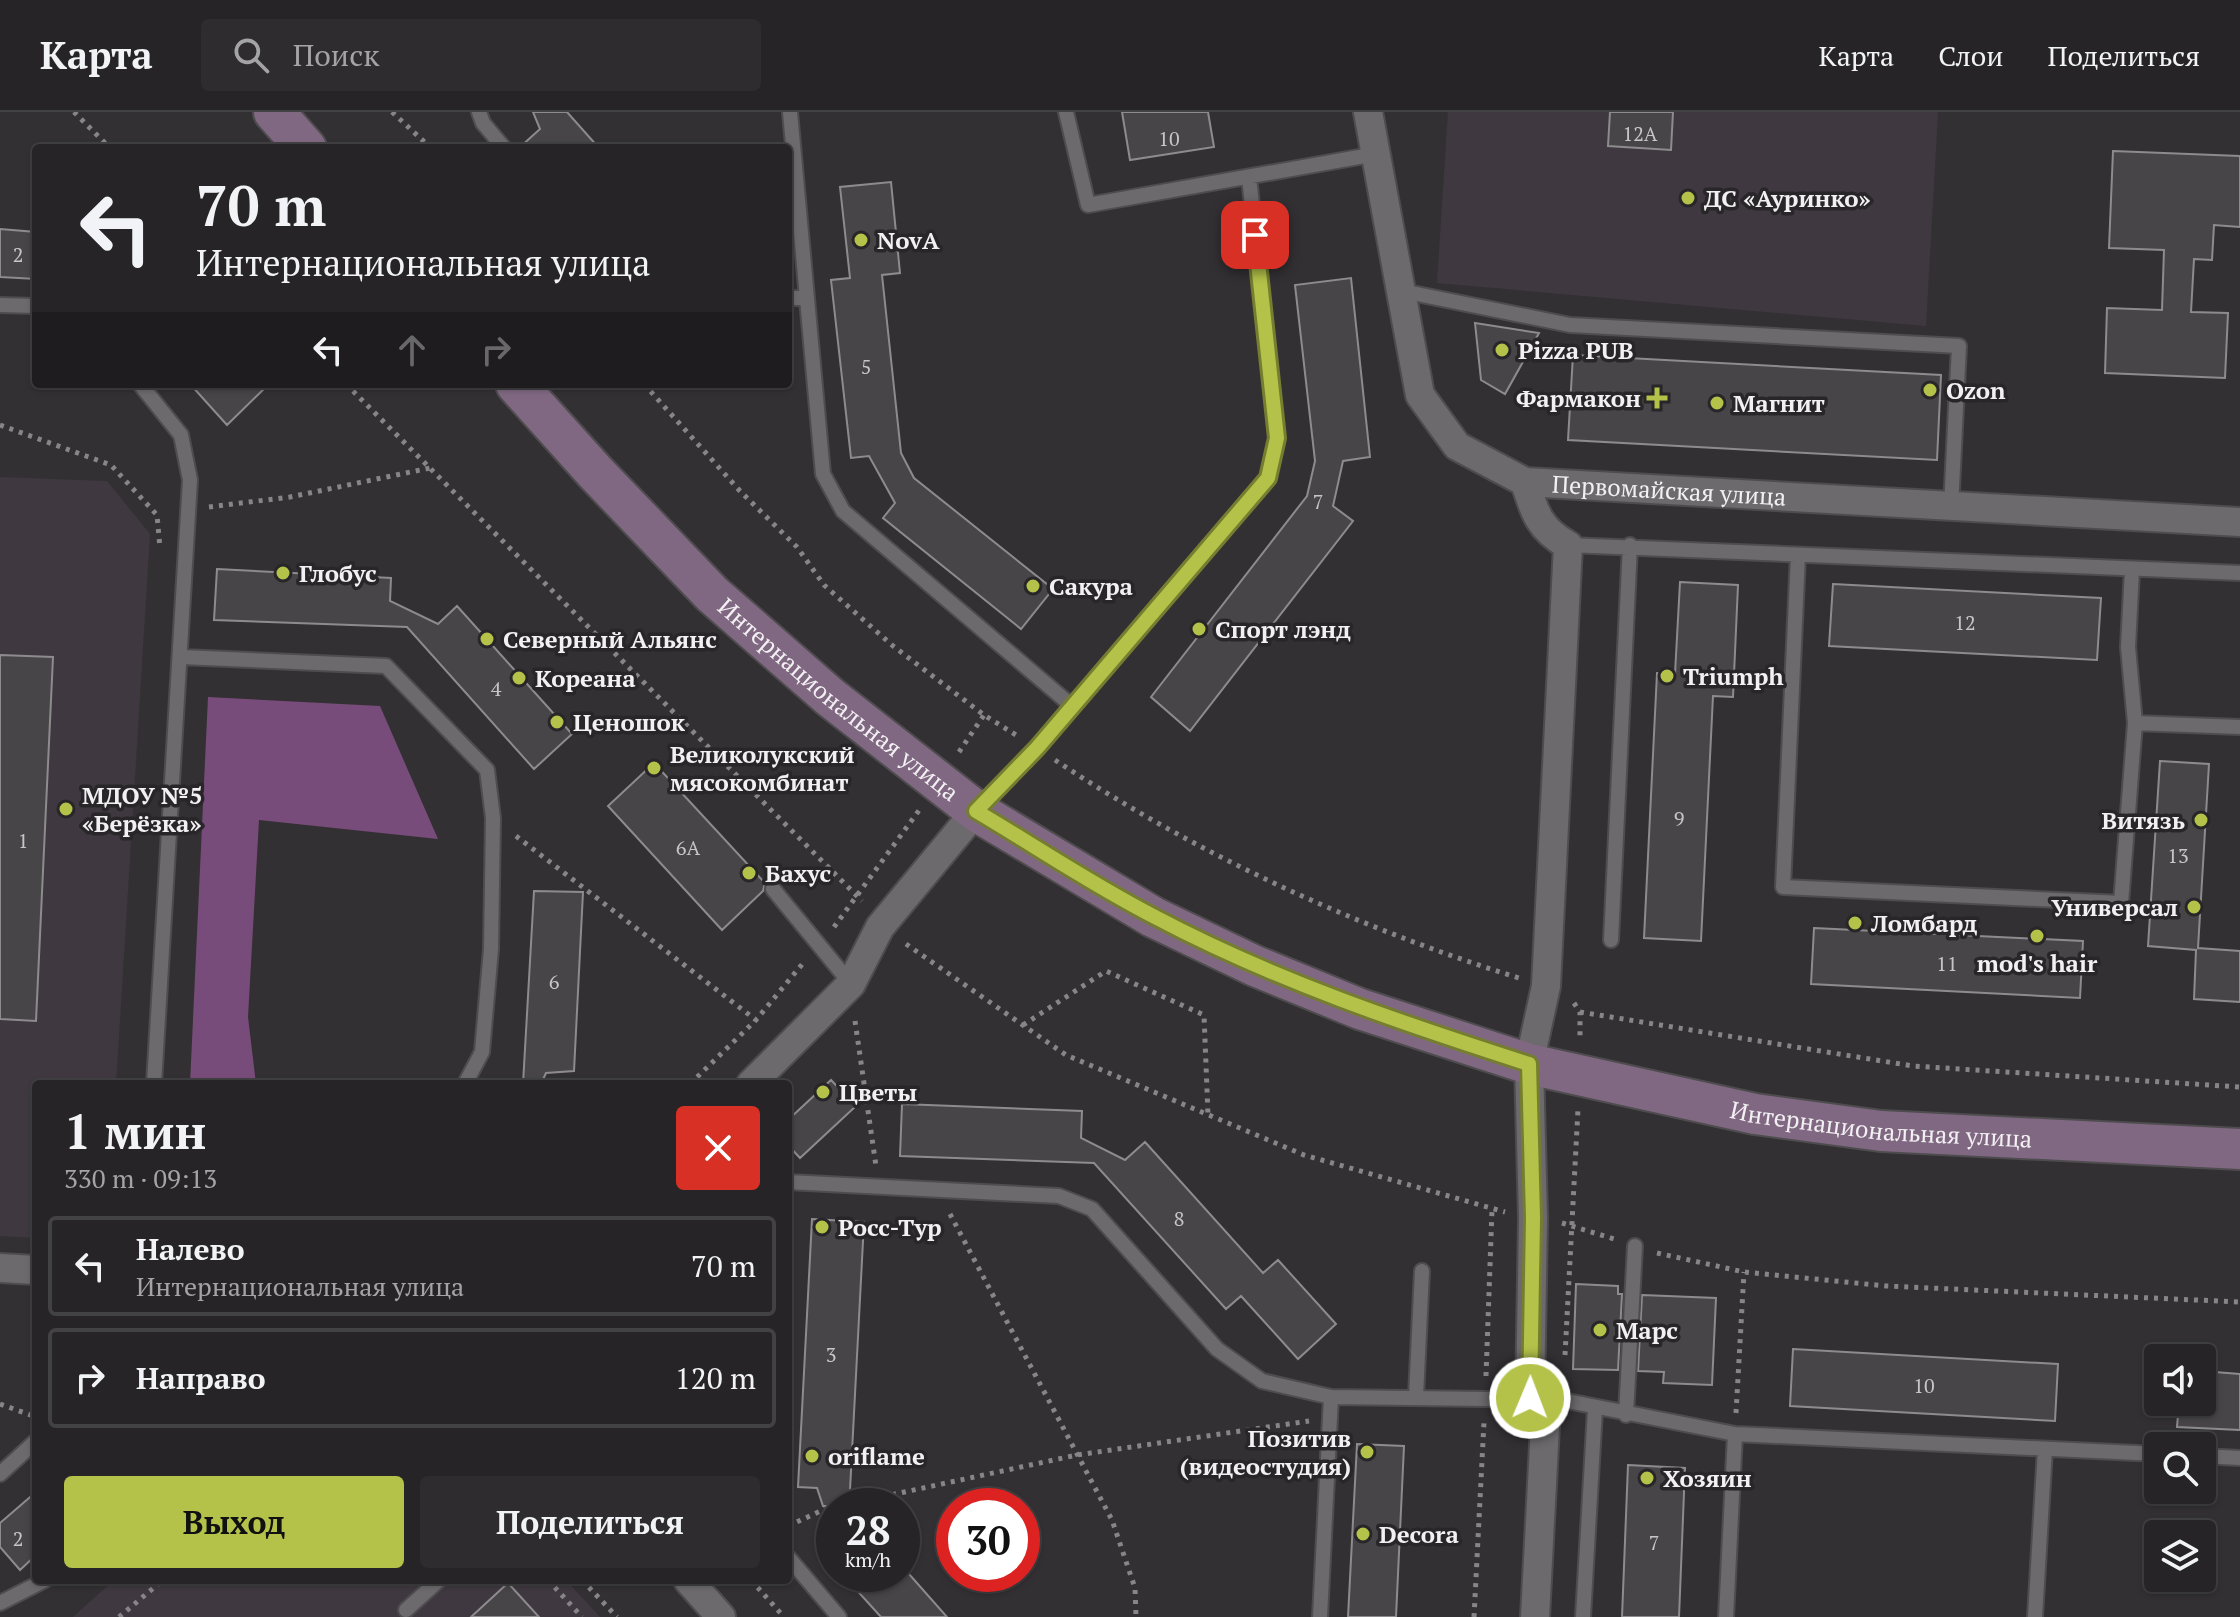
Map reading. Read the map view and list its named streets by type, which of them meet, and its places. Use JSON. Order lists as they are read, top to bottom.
{
  "streets": {
    "main road": ["Интернациональная улица"],
    "street": ["Первомайская улица"]
  },
  "places": {
    "other": [
      "ДС «Ауринко»",
      "NovA",
      "Pizza PUB",
      "Ozon",
      "Магнит",
      "Глобус",
      "Сакура",
      "Спорт лэнд",
      "Северный Альянс",
      "Triumph",
      "Кореана",
      "Ценошок",
      "Великолукский мясокомбинат",
      "МДОУ №5 «Берёзка»",
      "Витязь",
      "Бахус",
      "Универсал",
      "Ломбард",
      "mod's hair",
      "Цветы",
      "Росс-Тур",
      "Марс",
      "Позитив (видеостудия)",
      "oriflame",
      "Хозяин",
      "Decora"
    ],
    "health": ["Фармакон"]
  },
  "house_numbers": [
    "12А",
    "10",
    "2",
    "5",
    "7",
    "12",
    "4",
    "9",
    "1",
    "6А",
    "13",
    "11",
    "6",
    "8",
    "3",
    "10",
    "2",
    "7"
  ],
  "page": {
    "header": "Карта",
    "search": "Поиск",
    "nav": ["Карта", "Слои", "Поделиться"],
    "turn": ["70 m", "Интернациональная улица"],
    "heading": ["1 мин", "330 m · 09:13"],
    "list": [
      {
        "name": "Налево",
        "note": "Интернациональная улица",
        "value": "70 m"
      },
      {
        "name": "Направо",
        "value": "120 m"
      }
    ],
    "buttons": ["Выход", "Поделиться"],
    "speed": "28 km/h",
    "limit": "30"
  }
}
